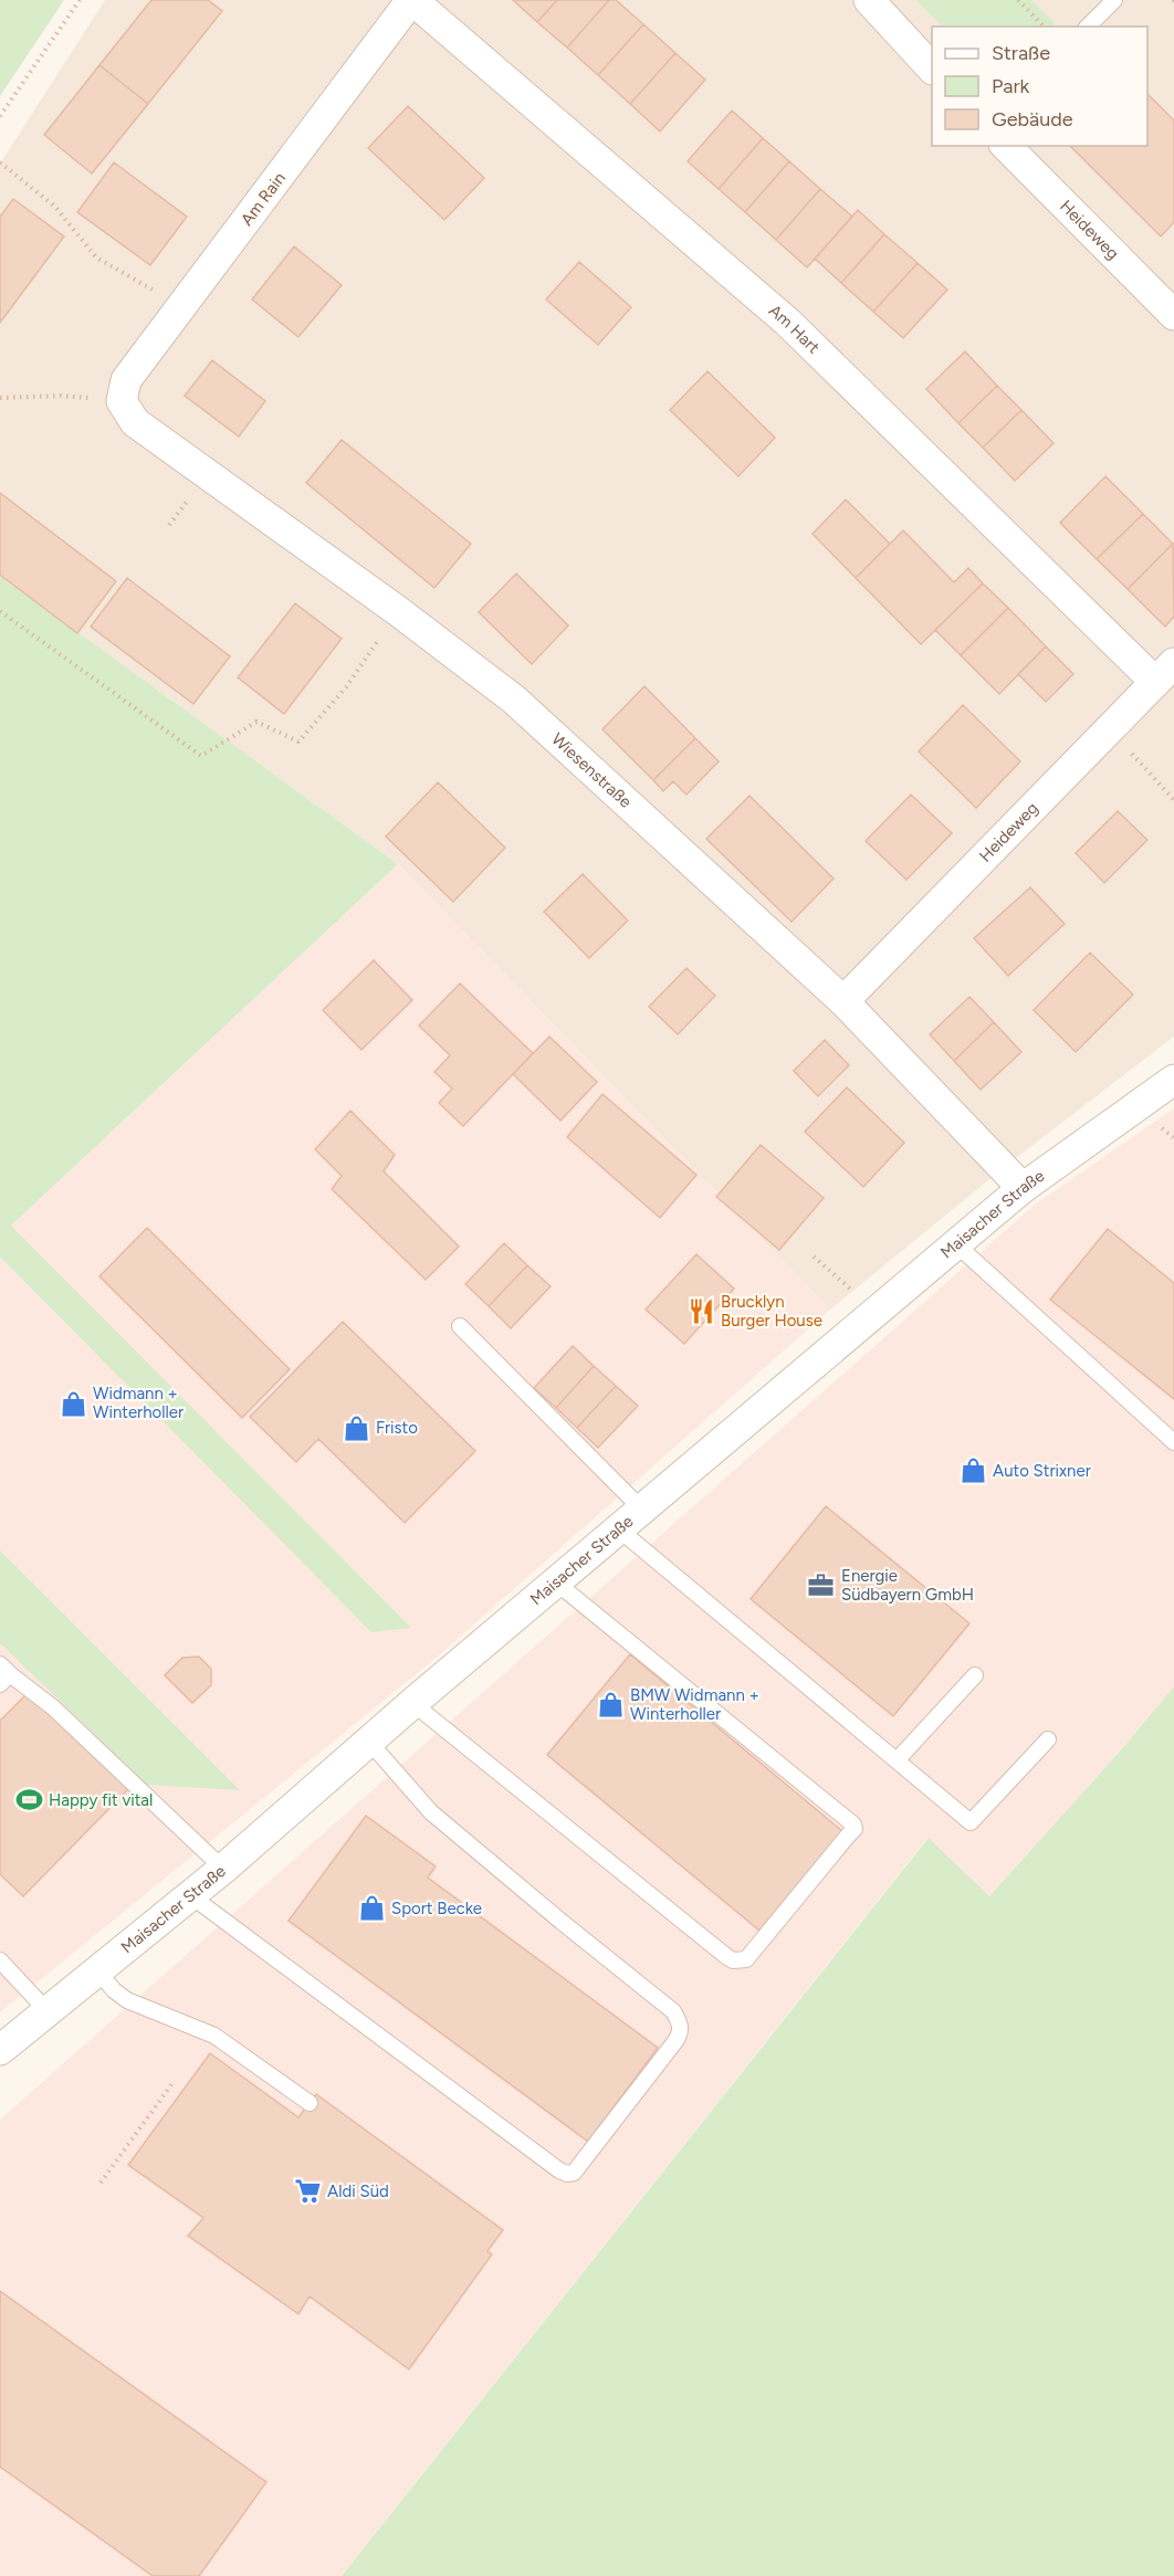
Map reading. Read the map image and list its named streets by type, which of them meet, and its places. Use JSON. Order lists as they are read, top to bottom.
{
  "streets": {
    "street": [
      "Am Rain",
      "Heideweg",
      "Am Hart",
      "Wiesenstraße",
      "Maisacher Straße"
    ]
  },
  "crossings": [
    ["Am Rain", "Am Hart"],
    ["Am Rain", "Wiesenstraße"],
    ["Heideweg", "Am Hart"],
    ["Heideweg", "Wiesenstraße"],
    ["Wiesenstraße", "Maisacher Straße"]
  ],
  "places": {
    "restaurant": ["Brucklyn Burger House"],
    "shop": [
      "Widmann + Winterholler",
      "Fristo",
      "Auto Strixner",
      "BMW Widmann + Winterholler",
      "Sport Becke"
    ],
    "office": ["Energie Südbayern GmbH"],
    "sports": ["Happy fit vital"],
    "supermarket": ["Aldi Süd"]
  },
  "legend": ["Straße", "Park", "Gebäude"]
}
